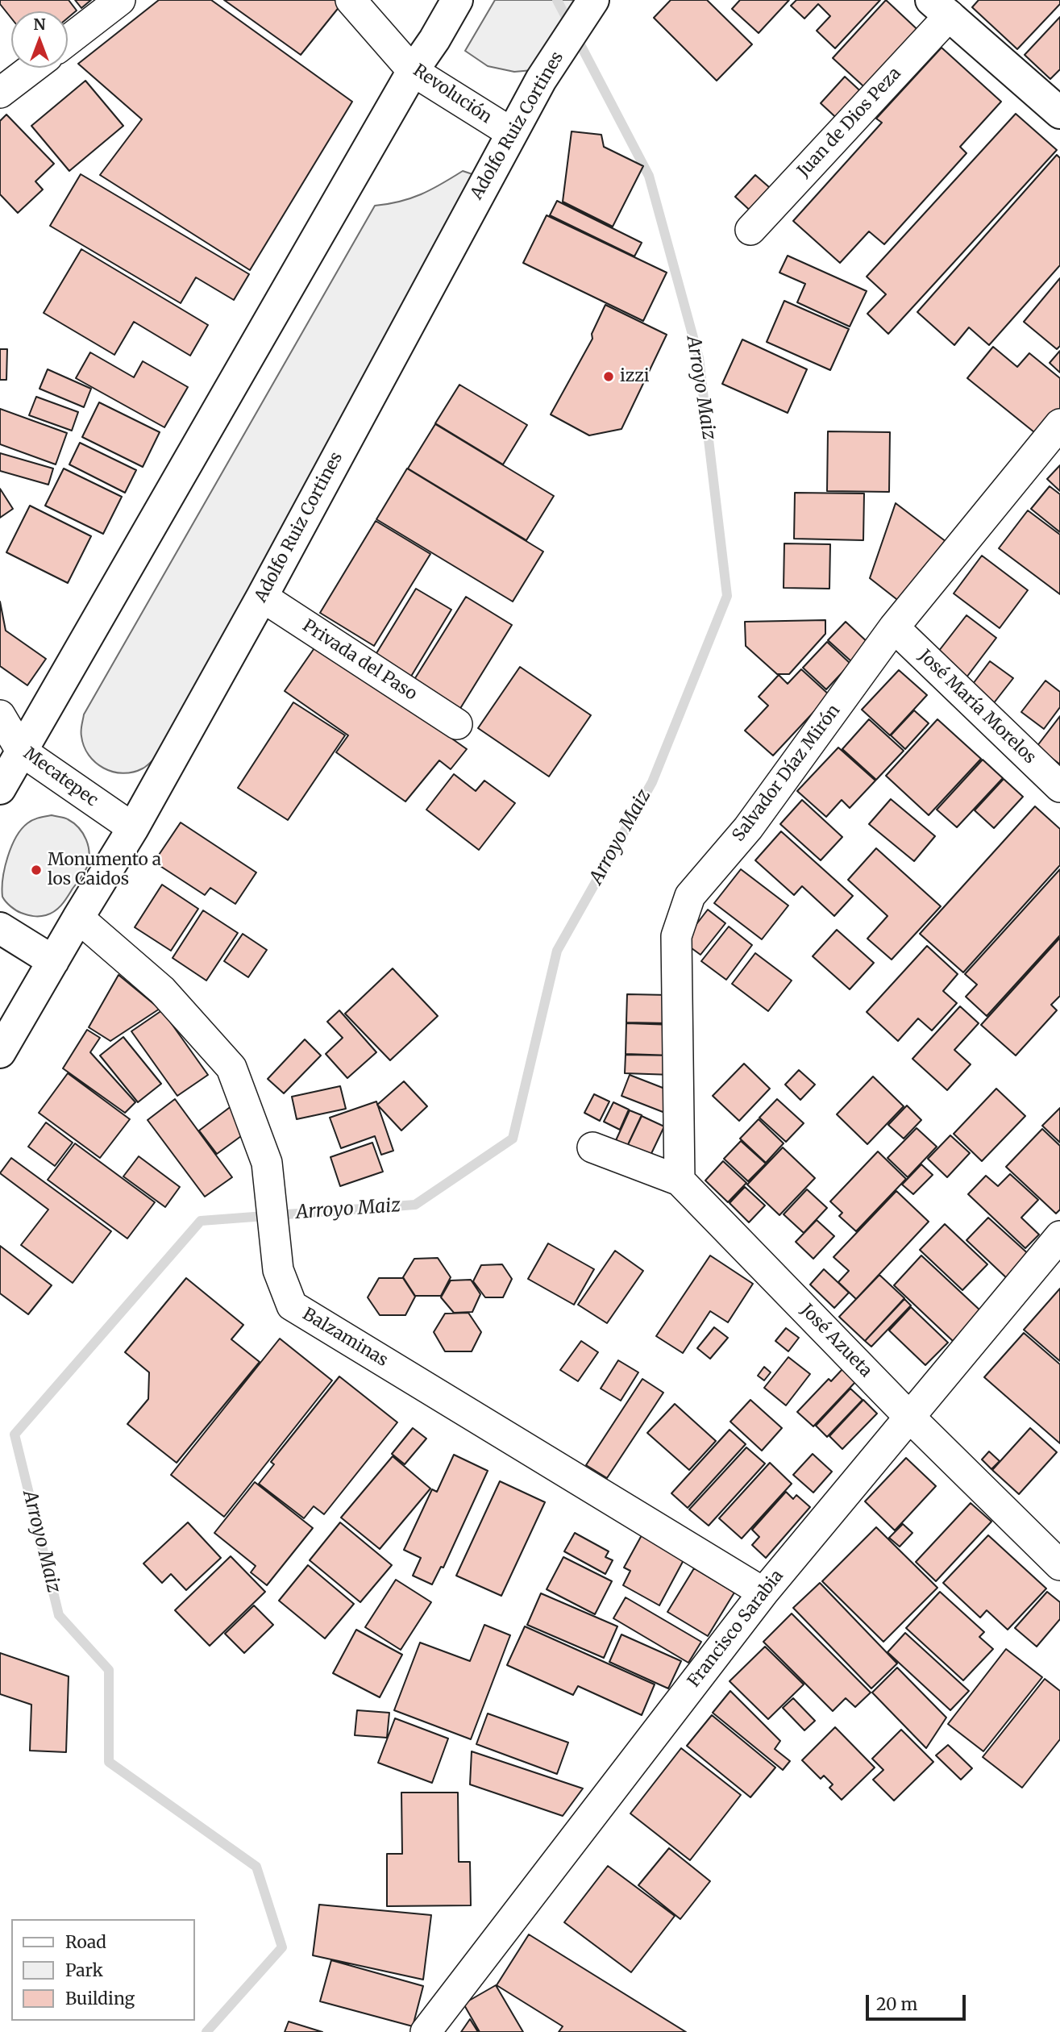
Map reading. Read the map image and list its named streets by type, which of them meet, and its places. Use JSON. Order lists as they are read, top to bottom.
{
  "streets": {
    "main road": ["Adolfo Ruiz Cortines"],
    "street": [
      "Revolución",
      "Juan de Dios Peza",
      "Privada del Paso",
      "José María Morelos",
      "Salvador Díaz Mirón",
      "Mecatepec",
      "Balzaminas",
      "José Azueta",
      "Francisco Sarabia"
    ]
  },
  "crossings": [
    ["Revolución", "Adolfo Ruiz Cortines"],
    ["Adolfo Ruiz Cortines", "Privada del Paso"],
    ["Adolfo Ruiz Cortines", "Mecatepec"],
    ["Adolfo Ruiz Cortines", "Balzaminas"],
    ["José María Morelos", "Salvador Díaz Mirón"],
    ["Salvador Díaz Mirón", "José Azueta"],
    ["Balzaminas", "Francisco Sarabia"],
    ["José Azueta", "Francisco Sarabia"]
  ],
  "water": ["Arroyo Maiz"],
  "places": ["izzi", "Monumento a los Caidos"],
  "legend": ["Road", "Park", "Building"],
  "scale_bar": "20 m",
  "north": "top"
}
